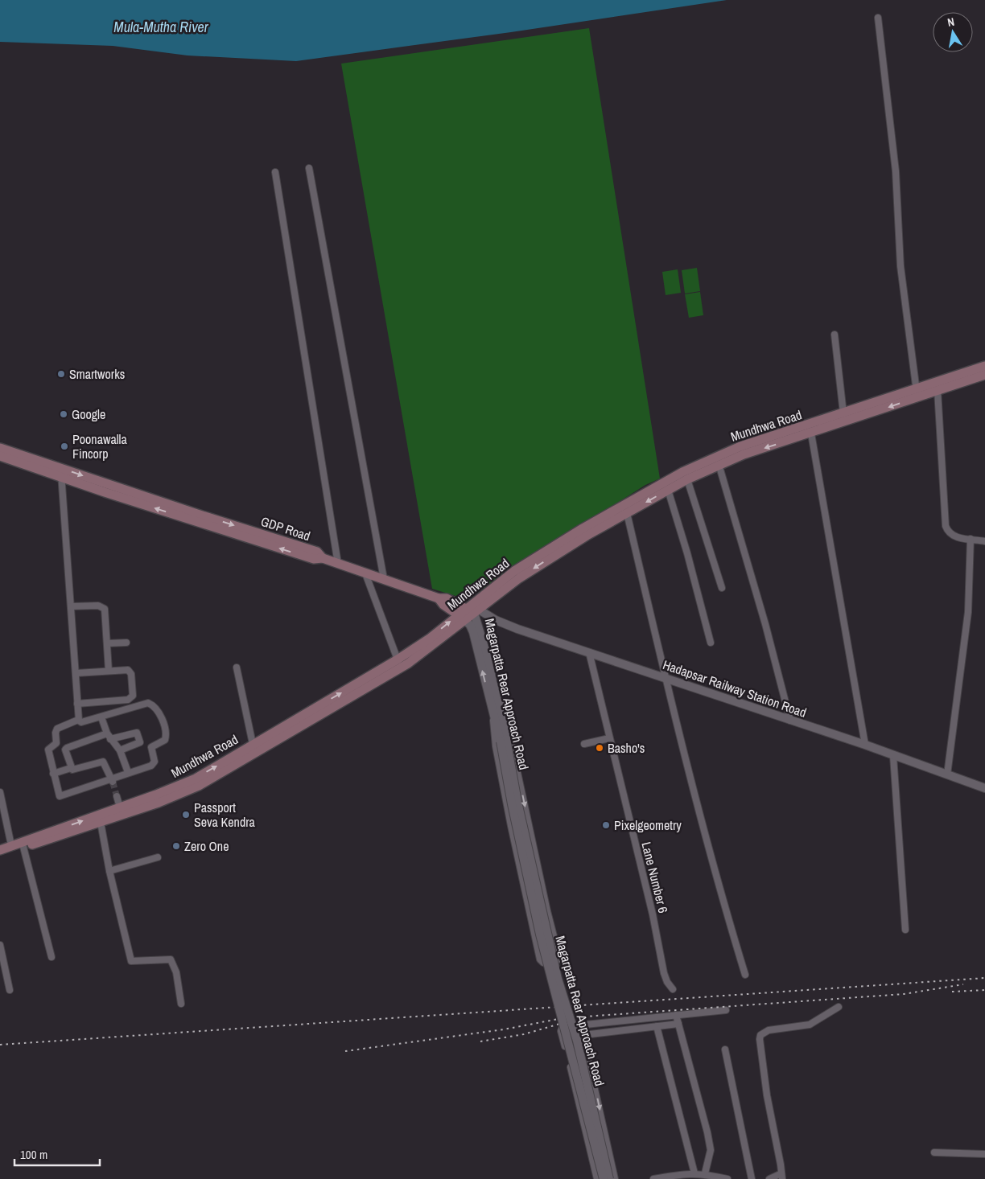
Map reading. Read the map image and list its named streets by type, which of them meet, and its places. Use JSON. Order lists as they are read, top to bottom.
{
  "streets": {
    "main road": ["Mundhwa Road", "GDP Road", "Magarpatta Rear Approach Road"],
    "street": ["Hadapsar Railway Station Road", "Lane Number 6"]
  },
  "crossings": [
    ["Mundhwa Road", "Hadapsar Railway Station Road"],
    ["Mundhwa Road", "Magarpatta Rear Approach Road"],
    ["GDP Road", "Magarpatta Rear Approach Road"],
    ["Hadapsar Railway Station Road", "Magarpatta Rear Approach Road"],
    ["Hadapsar Railway Station Road", "Lane Number 6"]
  ],
  "water": ["Mula-Mutha River"],
  "places": [
    "Smartworks",
    "Google",
    "Poonawalla Fincorp",
    "Basho's",
    "Passport Seva Kendra",
    "Pixelgeometry",
    "Zero One"
  ],
  "scale_bar": "100 m",
  "north": "top"
}
